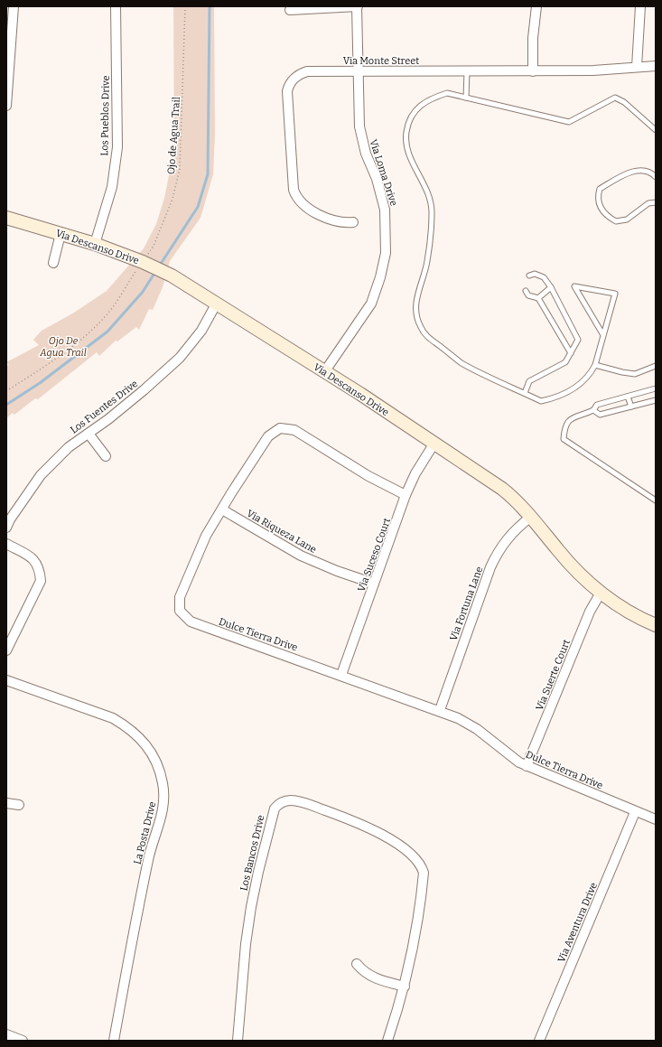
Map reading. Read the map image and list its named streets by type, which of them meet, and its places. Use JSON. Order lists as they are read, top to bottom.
{
  "streets": {
    "street": [
      "Via Monte Street",
      "Los Pueblos Drive",
      "Via Loma Drive",
      "Via Descanso Drive",
      "Los Fuentes Drive",
      "Via Riqueza Lane",
      "Via Suceso Court",
      "Via Fortuna Lane",
      "Dulce Tierra Drive",
      "Via Suerte Court",
      "La Posta Drive",
      "Los Bancos Drive",
      "Via Aventura Drive"
    ],
    "path": ["Ojo de Agua Trail"]
  },
  "crossings": [
    ["Via Monte Street", "Via Loma Drive"],
    ["Los Pueblos Drive", "Via Descanso Drive"],
    ["Ojo de Agua Trail", "Via Descanso Drive"],
    ["Via Loma Drive", "Via Descanso Drive"],
    ["Via Descanso Drive", "Los Fuentes Drive"],
    ["Via Descanso Drive", "Via Suceso Court"],
    ["Via Descanso Drive", "Via Fortuna Lane"],
    ["Via Descanso Drive", "Via Suerte Court"],
    ["Via Riqueza Lane", "Via Suceso Court"],
    ["Via Riqueza Lane", "Dulce Tierra Drive"],
    ["Via Suceso Court", "Dulce Tierra Drive"],
    ["Via Fortuna Lane", "Dulce Tierra Drive"],
    ["Dulce Tierra Drive", "Via Suerte Court"],
    ["Dulce Tierra Drive", "Via Aventura Drive"]
  ],
  "parks": ["Ojo De Agua Trail"]
}
